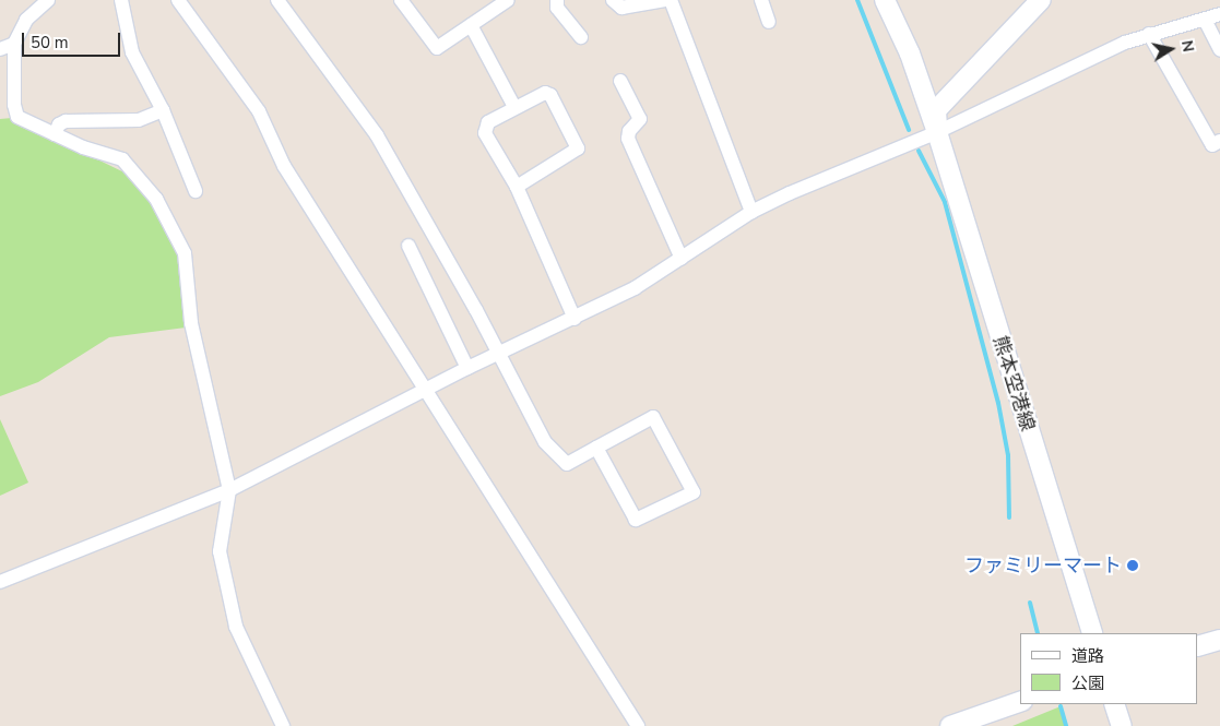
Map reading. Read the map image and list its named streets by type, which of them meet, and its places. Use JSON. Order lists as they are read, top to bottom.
{
  "streets": {
    "main road": ["熊本空港線"]
  },
  "places": ["ファミリーマート"],
  "legend": ["道路", "公園"],
  "scale_bar": "50 m",
  "north": "right"
}
